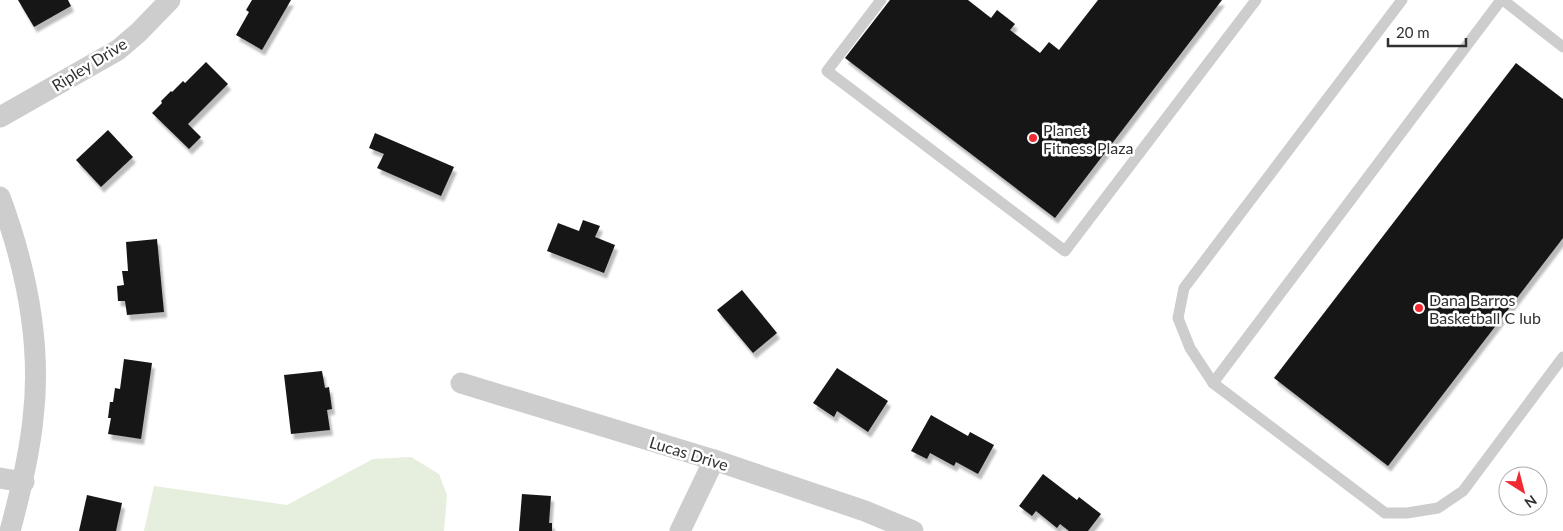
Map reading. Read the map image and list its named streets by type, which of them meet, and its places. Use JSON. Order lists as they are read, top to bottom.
{
  "streets": {
    "street": ["Ripley Drive", "Lucas Drive"]
  },
  "places": ["Planet Fitness Plaza", "Dana Barros Basketball C lub"],
  "scale_bar": "20 m",
  "north": "bottom right"
}
